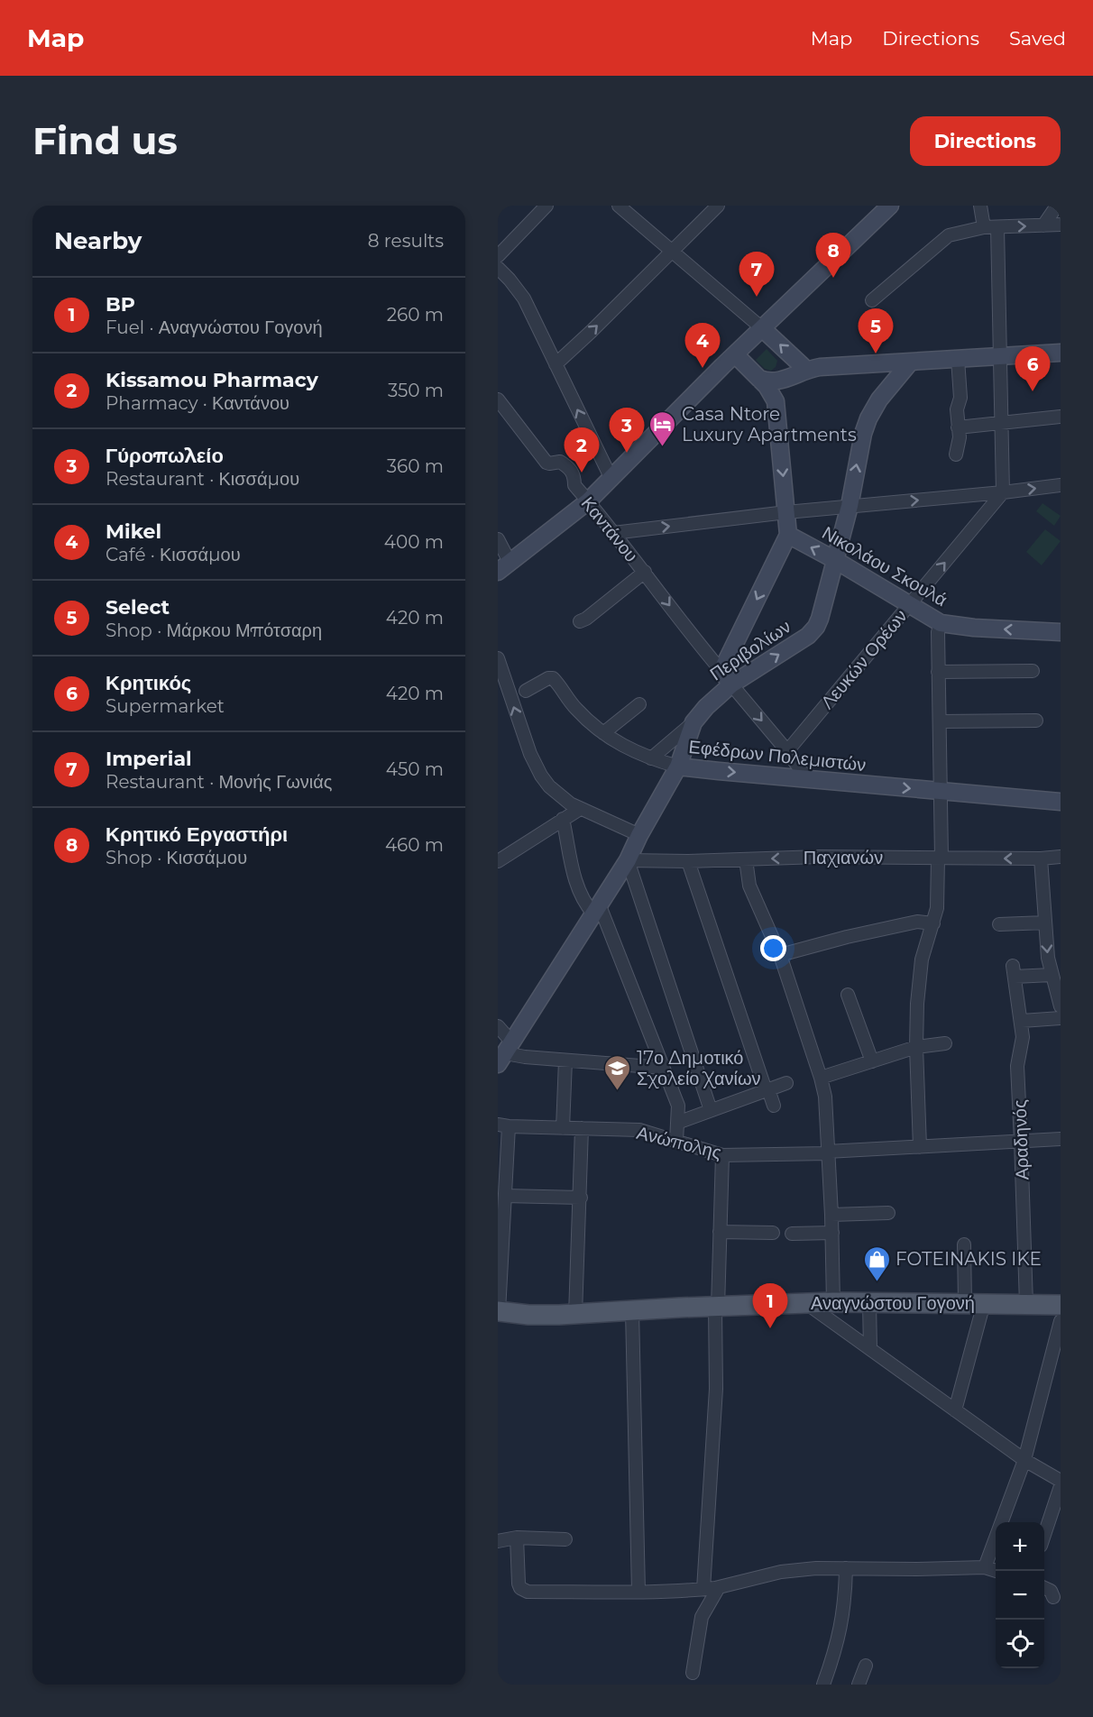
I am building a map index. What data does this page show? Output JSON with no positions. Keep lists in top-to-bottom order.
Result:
{
  "streets": {
    "main road": [
      "Νικολάου Σκουλά",
      "Περιβολίων",
      "Εφέδρων Πολεμιστών",
      "Αναγνώστου Γογονή"
    ],
    "street": [
      "Καντάνου",
      "Λευκών Ορέων",
      "Παχιανών",
      "Αραδηνός",
      "Ανώπολης"
    ]
  },
  "crossings": [
    ["Νικολάου Σκουλά", "Περιβολίων"],
    ["Νικολάου Σκουλά", "Λευκών Ορέων"],
    ["Περιβολίων", "Εφέδρων Πολεμιστών"],
    ["Περιβολίων", "Παχιανών"],
    ["Αραδηνός", "Ανώπολης"],
    ["Αραδηνός", "Αναγνώστου Γογονή"]
  ],
  "one_way": ["Νικολάου Σκουλά", "Λευκών Ορέων"],
  "places": {
    "hotel": ["Casa Ntore Luxury Apartments"],
    "school or university": ["17ο Δημοτικό Σχολείο Χανίων"],
    "shop": ["FOTEINAKIS IKE"]
  },
  "page": {
    "header": "Map",
    "nav": ["Map", "Directions", "Saved"],
    "buttons": "Directions",
    "title": "Find us",
    "heading": ["Nearby", "8 results"],
    "pins": [
      "8",
      "7",
      "5",
      "4",
      "6",
      "3",
      "2",
      "1"
    ],
    "list": [
      {
        "mark": "1",
        "name": "BP",
        "note": "Fuel · Αναγνώστου Γογονή",
        "value": "260 m"
      },
      {
        "mark": "2",
        "name": "Kissamou Pharmacy",
        "note": "Pharmacy · Καντάνου",
        "value": "350 m"
      },
      {
        "mark": "3",
        "name": "Γύροπωλείο",
        "note": "Restaurant · Κισσάμου",
        "value": "360 m"
      },
      {
        "mark": "4",
        "name": "Mikel",
        "note": "Café · Κισσάμου",
        "value": "400 m"
      },
      {
        "mark": "5",
        "name": "Select",
        "note": "Shop · Μάρκου Μπότσαρη",
        "value": "420 m"
      },
      {
        "mark": "6",
        "name": "Κρητικός",
        "note": "Supermarket",
        "value": "420 m"
      },
      {
        "mark": "7",
        "name": "Imperial",
        "note": "Restaurant · Μονής Γωνιάς",
        "value": "450 m"
      },
      {
        "mark": "8",
        "name": "Κρητικό Εργαστήρι",
        "note": "Shop · Κισσάμου",
        "value": "460 m"
      }
    ],
    "map_buttons": ["+", "−"]
  }
}
